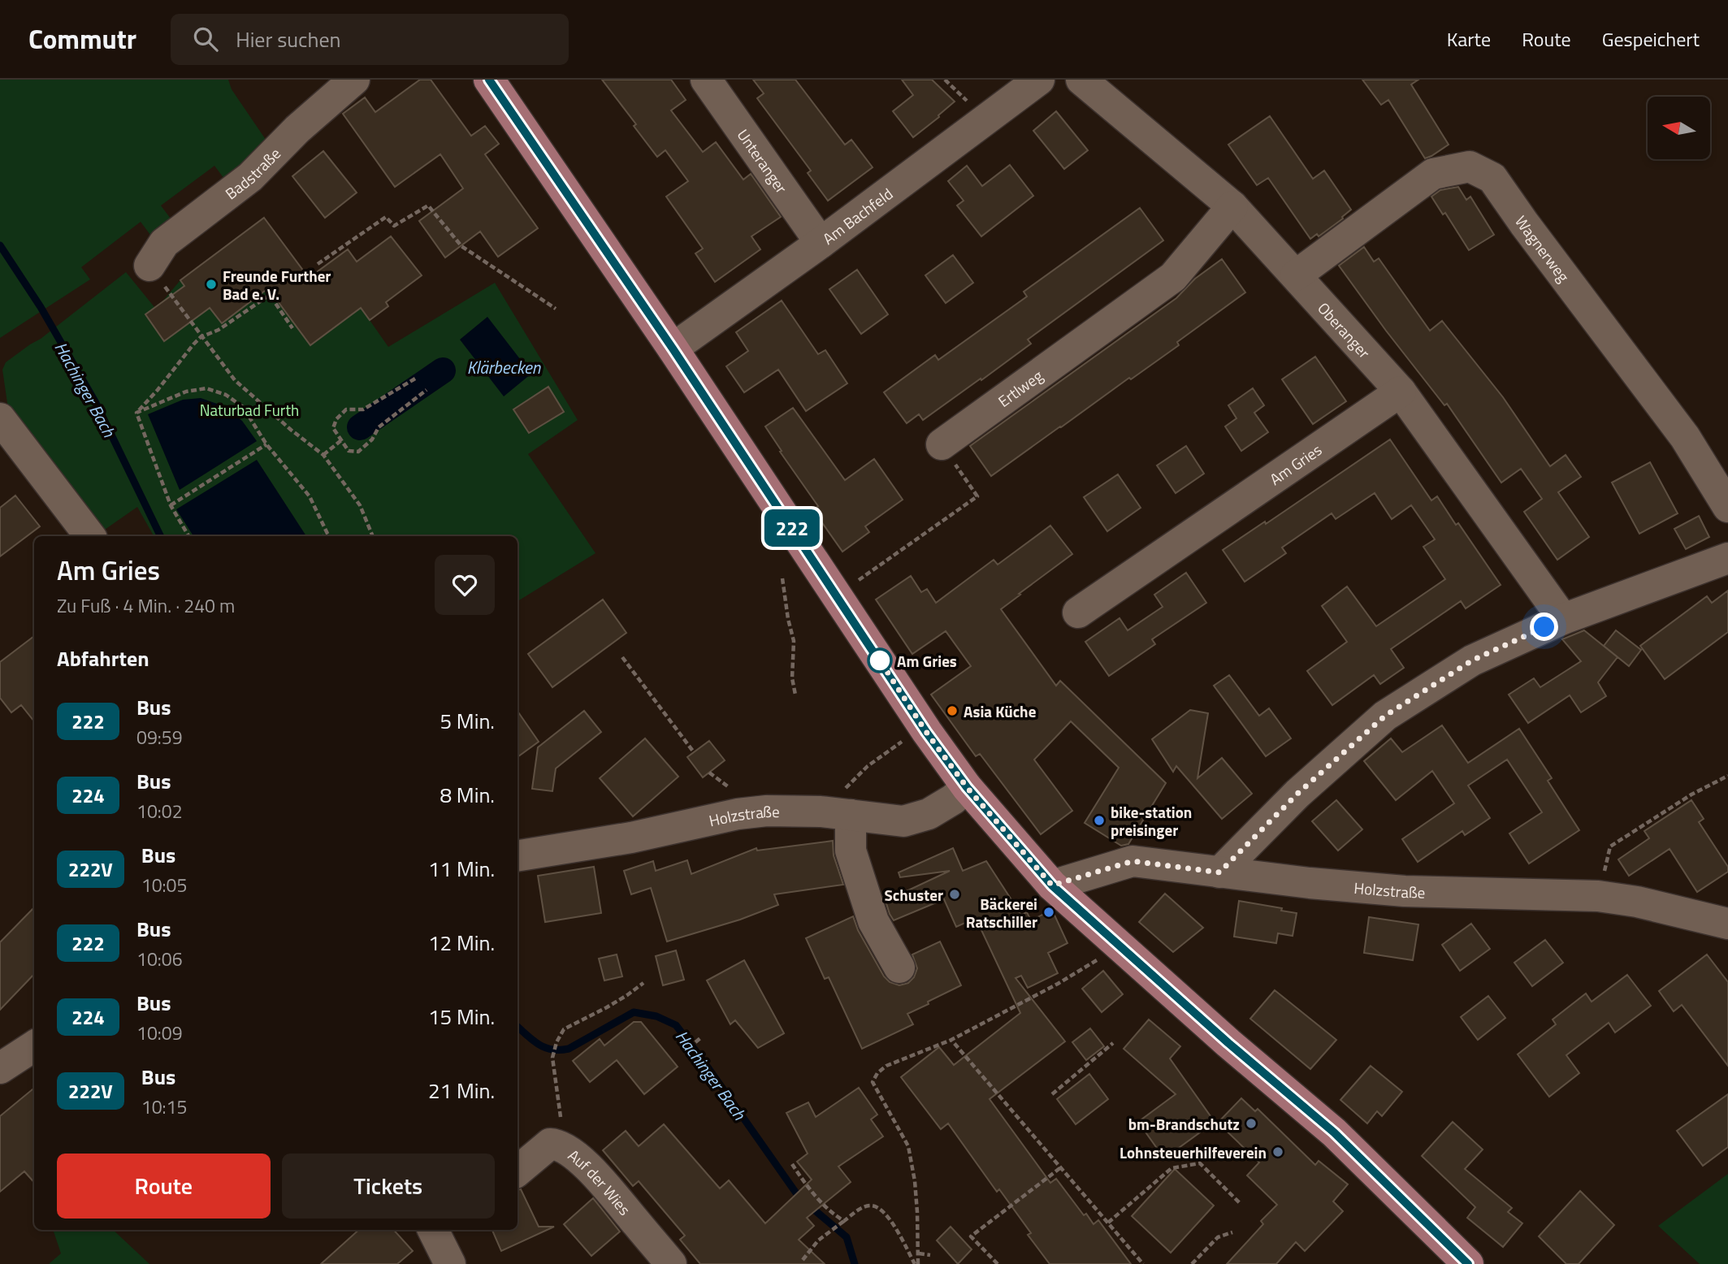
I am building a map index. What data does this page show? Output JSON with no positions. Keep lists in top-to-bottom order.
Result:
{
  "streets": {
    "street": [
      "Unteranger",
      "Badstraße",
      "Am Bachfeld",
      "Wagnerweg",
      "Oberanger",
      "Ertlweg",
      "Am Gries",
      "Holzstraße",
      "Auf der Wies"
    ]
  },
  "crossings": [
    ["Unteranger", "Am Bachfeld"],
    ["Wagnerweg", "Oberanger"],
    ["Oberanger", "Ertlweg"],
    ["Oberanger", "Am Gries"]
  ],
  "water": ["Klärbecken", "Hachinger Bach"],
  "parks": ["Naturbad Furth"],
  "places": [
    "Freunde Further Bad e. V.",
    "Am Gries",
    "Asia Küche",
    "bike-station preisinger",
    "Schuster",
    "Bäckerei Ratschiller",
    "bm-Brandschutz",
    "Lohnsteuerhilfeverein"
  ],
  "lines": ["bus line 222"],
  "north": "left",
  "page": {
    "header": "Commutr",
    "search": "Hier suchen",
    "nav": ["Karte", "Route", "Gespeichert"],
    "on_map": "222",
    "heading": [
      ["Am Gries", "Zu Fuß · 4 Min. · 240 m"],
      "Abfahrten"
    ],
    "list": [
      {
        "mark": "222",
        "name": "Bus",
        "note": "09:59",
        "value": "5 Min."
      },
      {
        "mark": "224",
        "name": "Bus",
        "note": "10:02",
        "value": "8 Min."
      },
      {
        "mark": "222V",
        "name": "Bus",
        "note": "10:05",
        "value": "11 Min."
      },
      {
        "mark": "222",
        "name": "Bus",
        "note": "10:06",
        "value": "12 Min."
      },
      {
        "mark": "224",
        "name": "Bus",
        "note": "10:09",
        "value": "15 Min."
      },
      {
        "mark": "222V",
        "name": "Bus",
        "note": "10:15",
        "value": "21 Min."
      }
    ],
    "buttons": ["Route", "Tickets"]
  }
}
